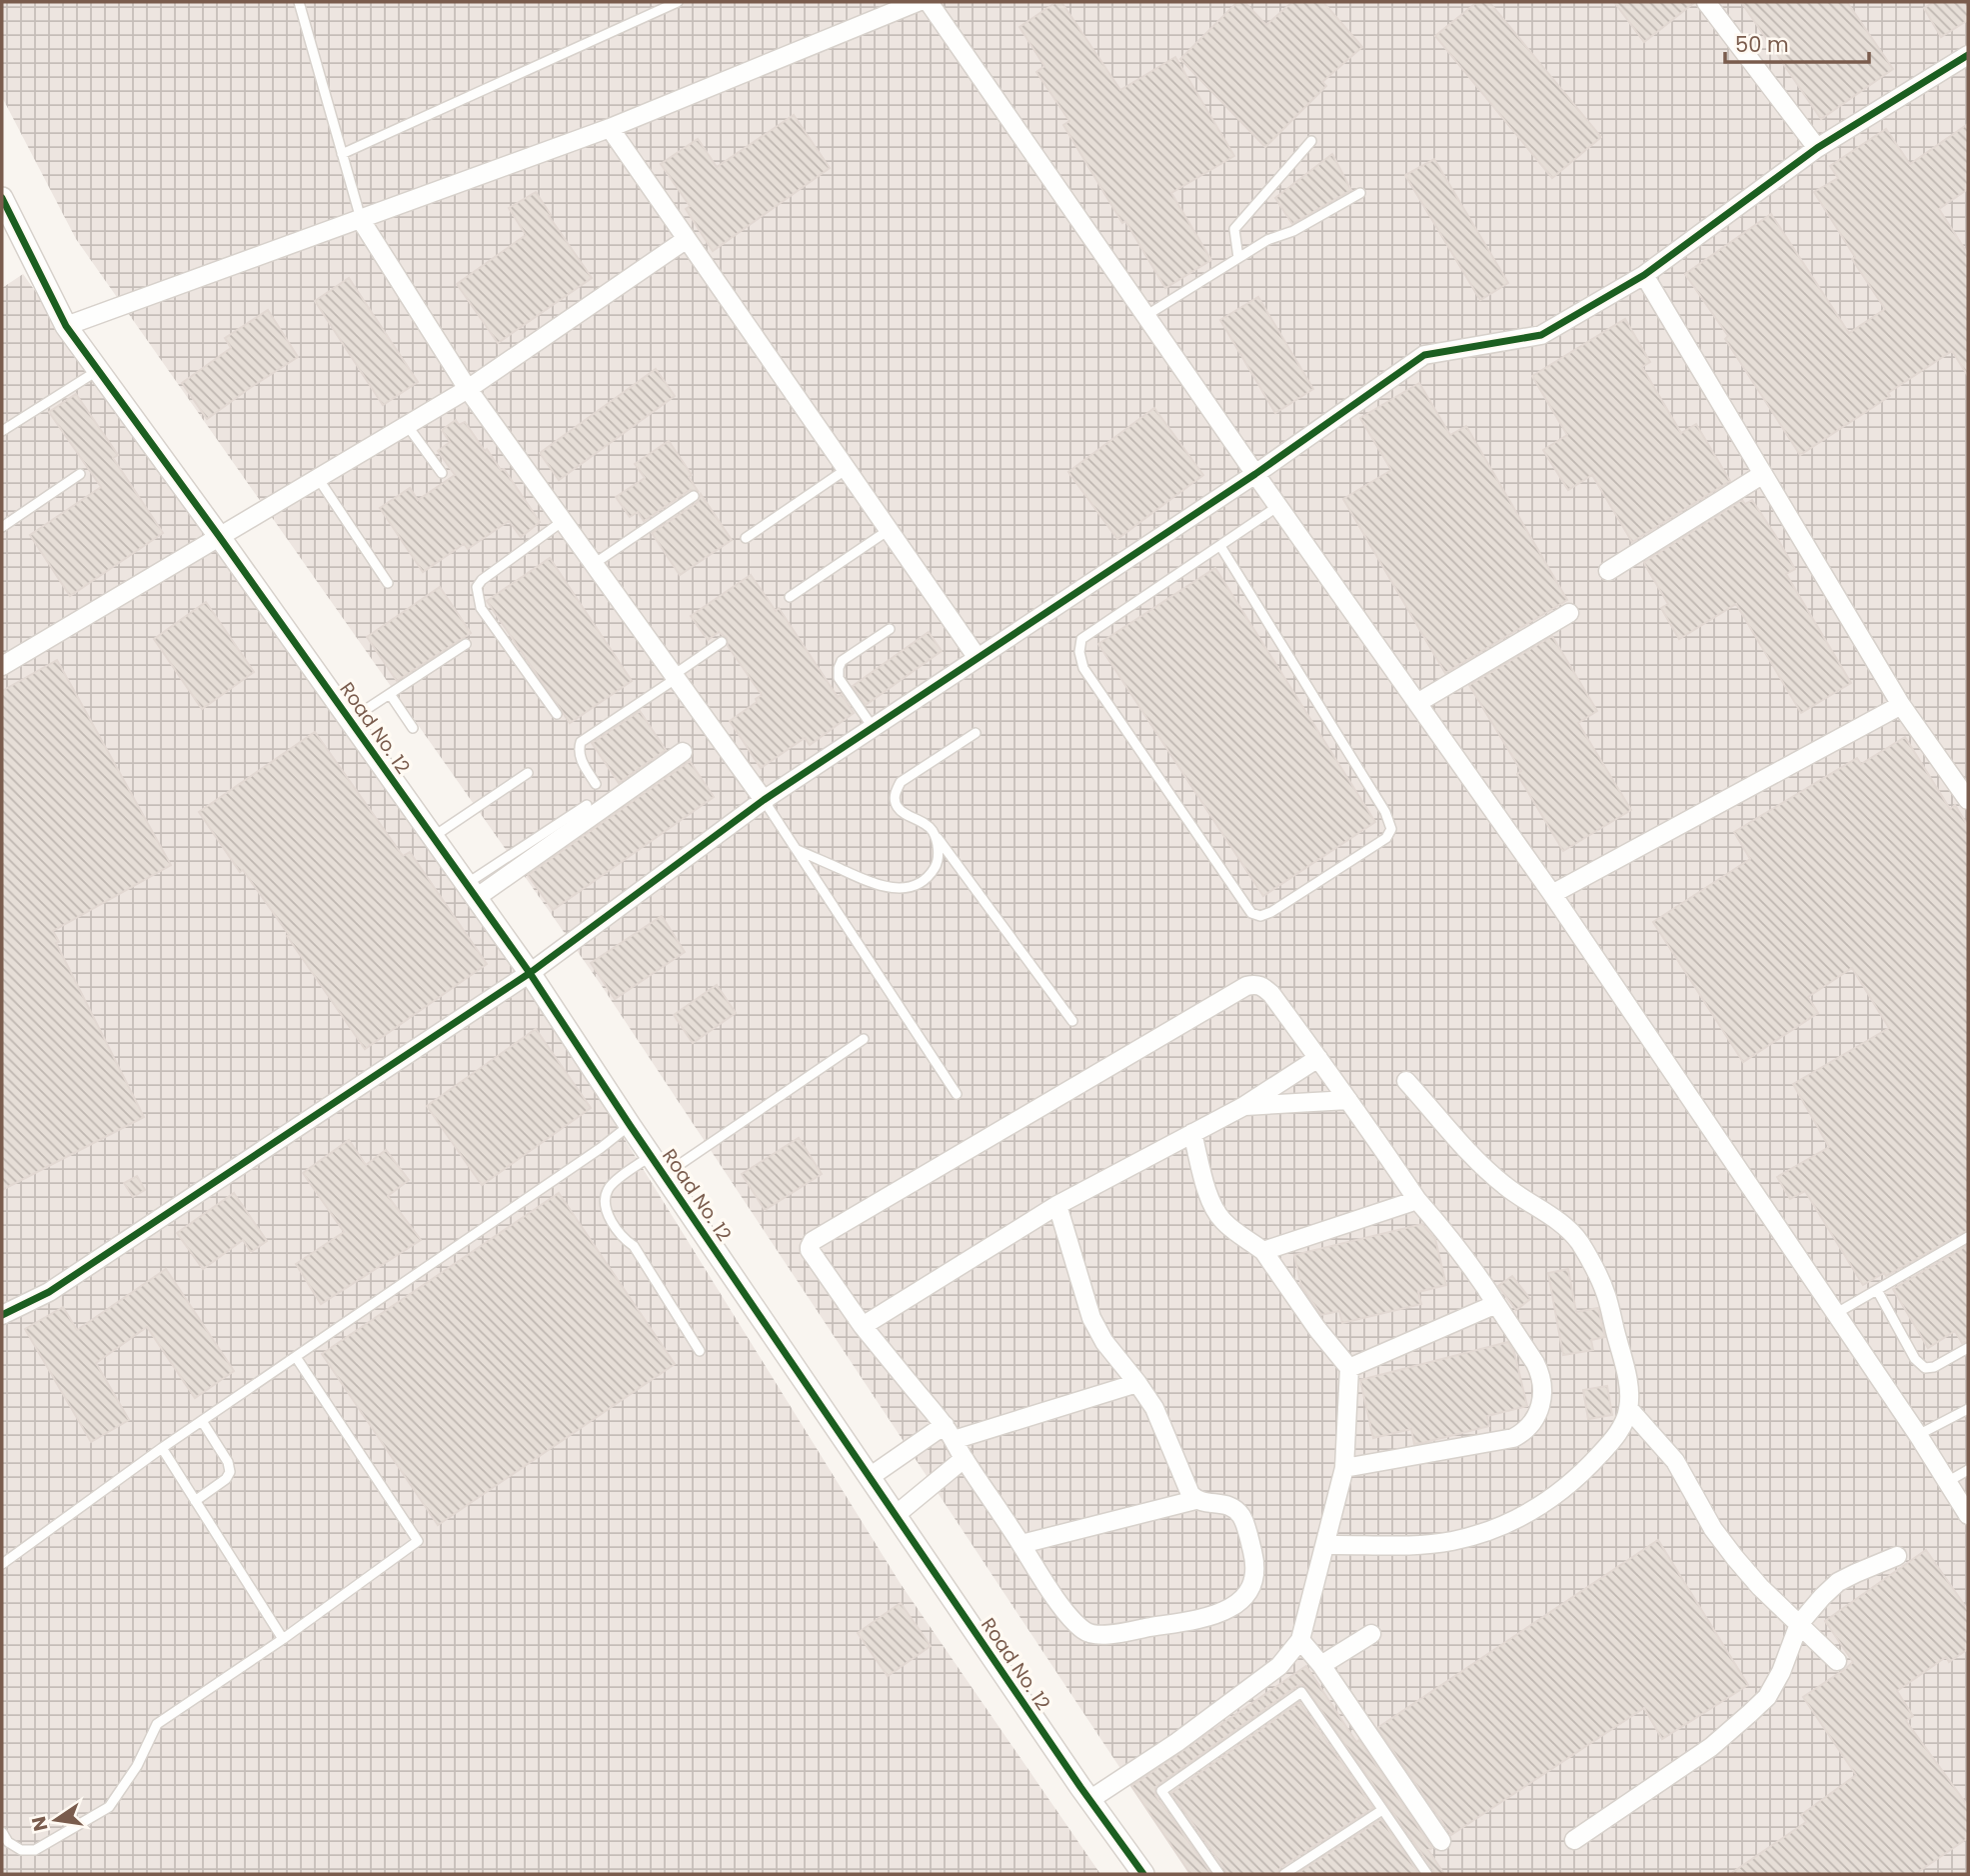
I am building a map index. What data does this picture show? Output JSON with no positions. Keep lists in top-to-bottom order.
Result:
{
  "streets": {
    "street": ["Road No. 12"]
  },
  "scale_bar": "50 m",
  "north": "left"
}
